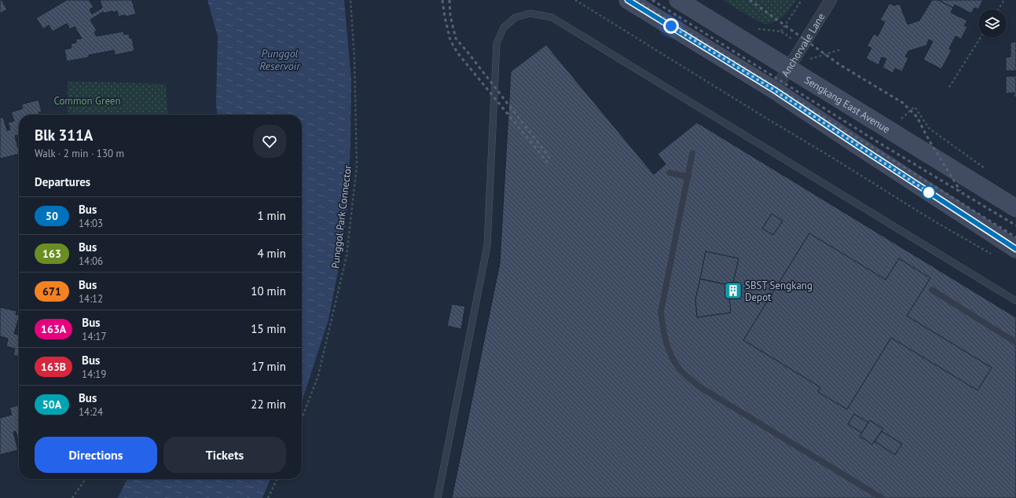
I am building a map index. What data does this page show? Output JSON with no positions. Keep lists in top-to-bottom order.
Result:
{
  "streets": {
    "main road": ["Sengkang East Avenue"],
    "street": ["Anchorvale Lane"],
    "path": ["Punggol Park Connector"]
  },
  "crossings": [
    ["Anchorvale Lane", "Sengkang East Avenue"]
  ],
  "water": ["Punggol Reservoir"],
  "parks": ["Common Green"],
  "places": {
    "building": ["SBST Sengkang Depot"]
  },
  "lines": ["bus line 50"],
  "page": {
    "heading": [
      ["Blk 311A", "Walk · 2 min · 130 m"],
      "Departures"
    ],
    "list": [
      {
        "mark": "50",
        "name": "Bus",
        "note": "14:03",
        "value": "1 min"
      },
      {
        "mark": "163",
        "name": "Bus",
        "note": "14:06",
        "value": "4 min"
      },
      {
        "mark": "671",
        "name": "Bus",
        "note": "14:12",
        "value": "10 min"
      },
      {
        "mark": "163A",
        "name": "Bus",
        "note": "14:17",
        "value": "15 min"
      },
      {
        "mark": "163B",
        "name": "Bus",
        "note": "14:19",
        "value": "17 min"
      },
      {
        "mark": "50A",
        "name": "Bus",
        "note": "14:24",
        "value": "22 min"
      }
    ],
    "buttons": ["Directions", "Tickets"]
  }
}
